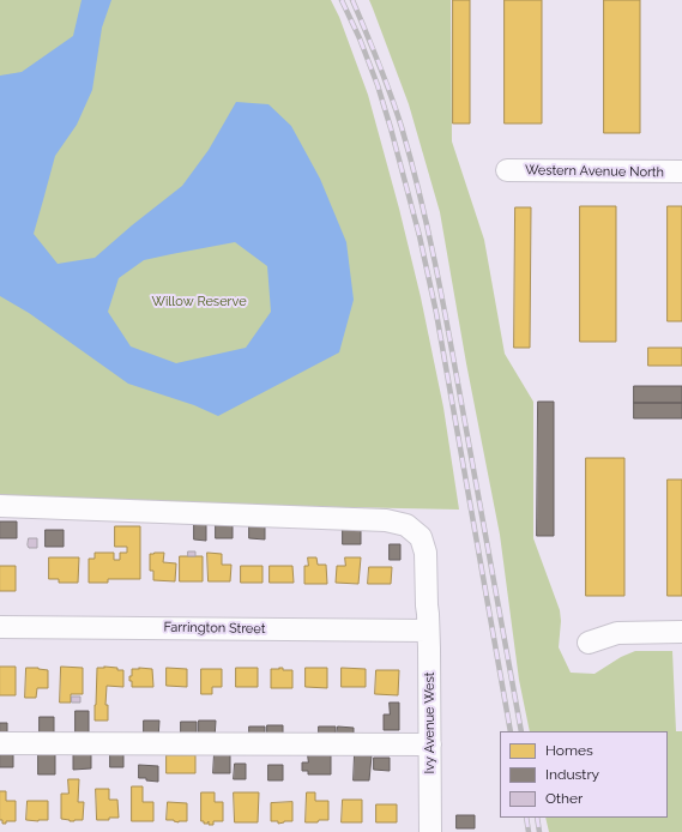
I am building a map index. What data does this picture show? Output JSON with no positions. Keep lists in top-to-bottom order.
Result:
{
  "streets": {
    "street": ["Western Avenue North", "Farrington Street", "Ivy Avenue West"]
  },
  "crossings": [
    ["Farrington Street", "Ivy Avenue West"]
  ],
  "parks": ["Willow Reserve"],
  "legend": ["Homes", "Industry", "Other"]
}
